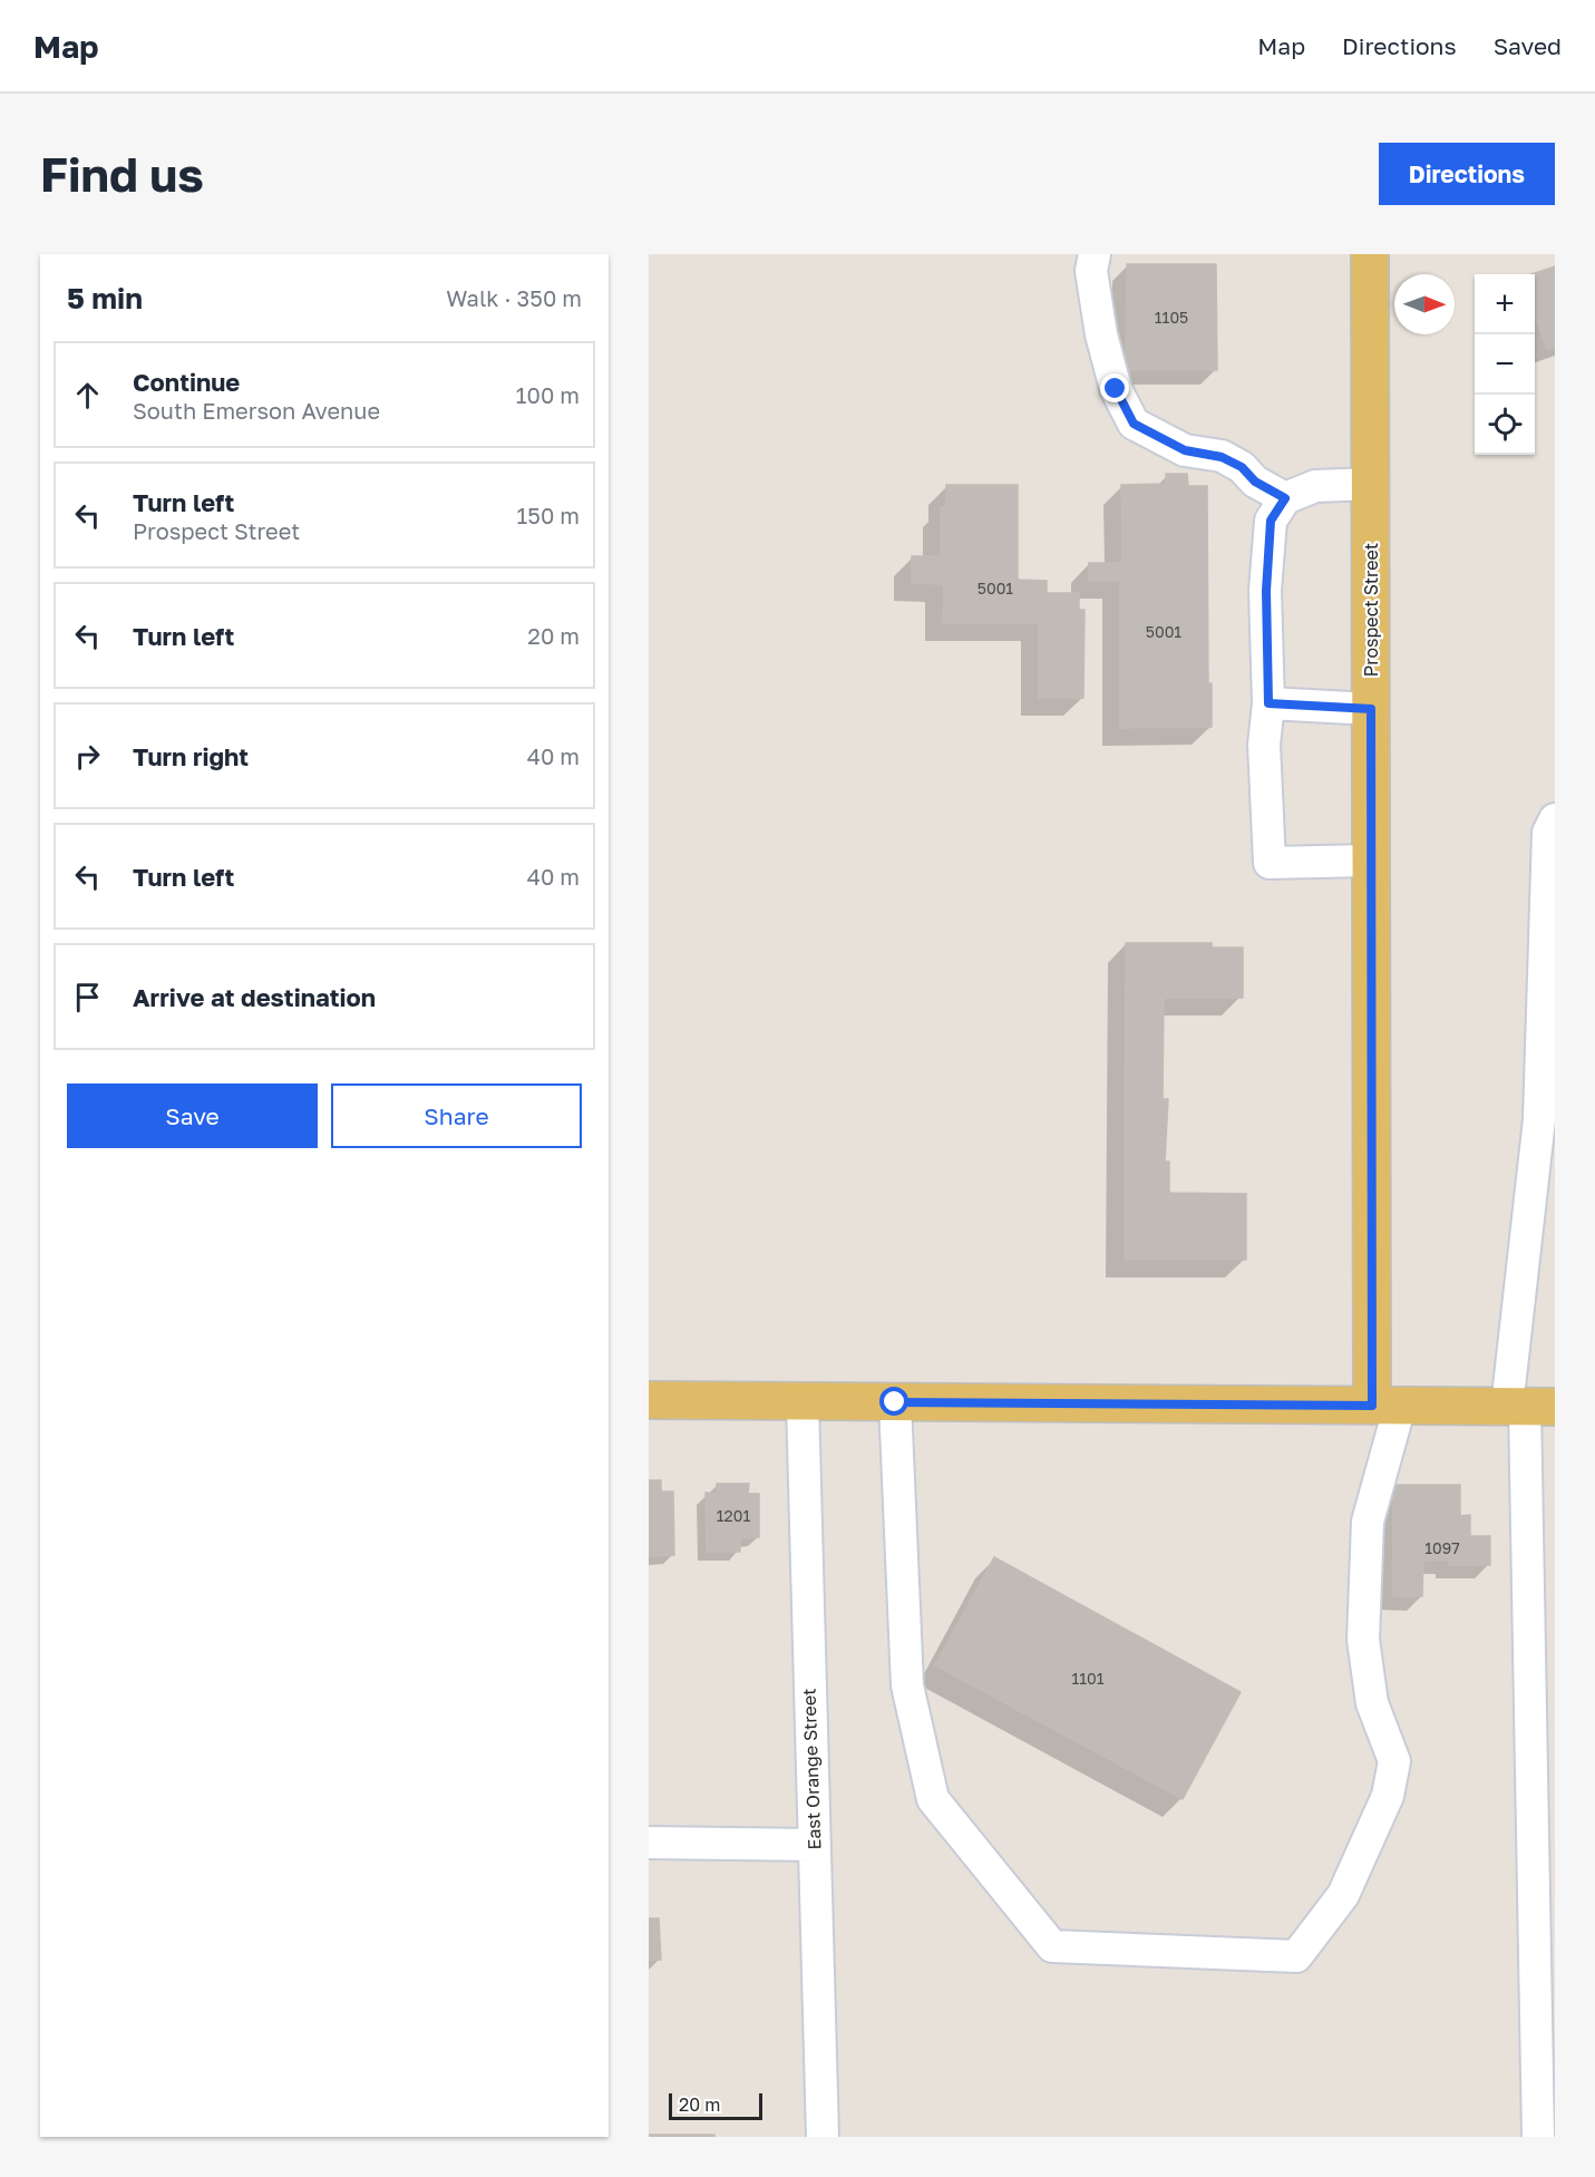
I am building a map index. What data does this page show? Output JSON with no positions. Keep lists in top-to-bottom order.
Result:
{
  "streets": {
    "main road": ["Prospect Street"],
    "street": ["East Orange Street"]
  },
  "house_numbers": [
    "1105",
    "5001",
    "5001",
    "1201",
    "1097",
    "1101"
  ],
  "scale_bar": "20 m",
  "north": "right",
  "page": {
    "header": "Map",
    "nav": ["Map", "Directions", "Saved"],
    "buttons": [
      "Directions",
      ["Save", "Share"]
    ],
    "title": "Find us",
    "heading": ["5 min", "Walk · 350 m"],
    "map_buttons": ["+", "−"],
    "list": [
      ["Continue", "South Emerson Avenue", "100 m"],
      ["Turn left", "Prospect Street", "150 m"],
      ["Turn left", "20 m"],
      ["Turn right", "40 m"],
      ["Turn left", "40 m"],
      "Arrive at destination"
    ],
    "scale": "20 m"
  }
}
